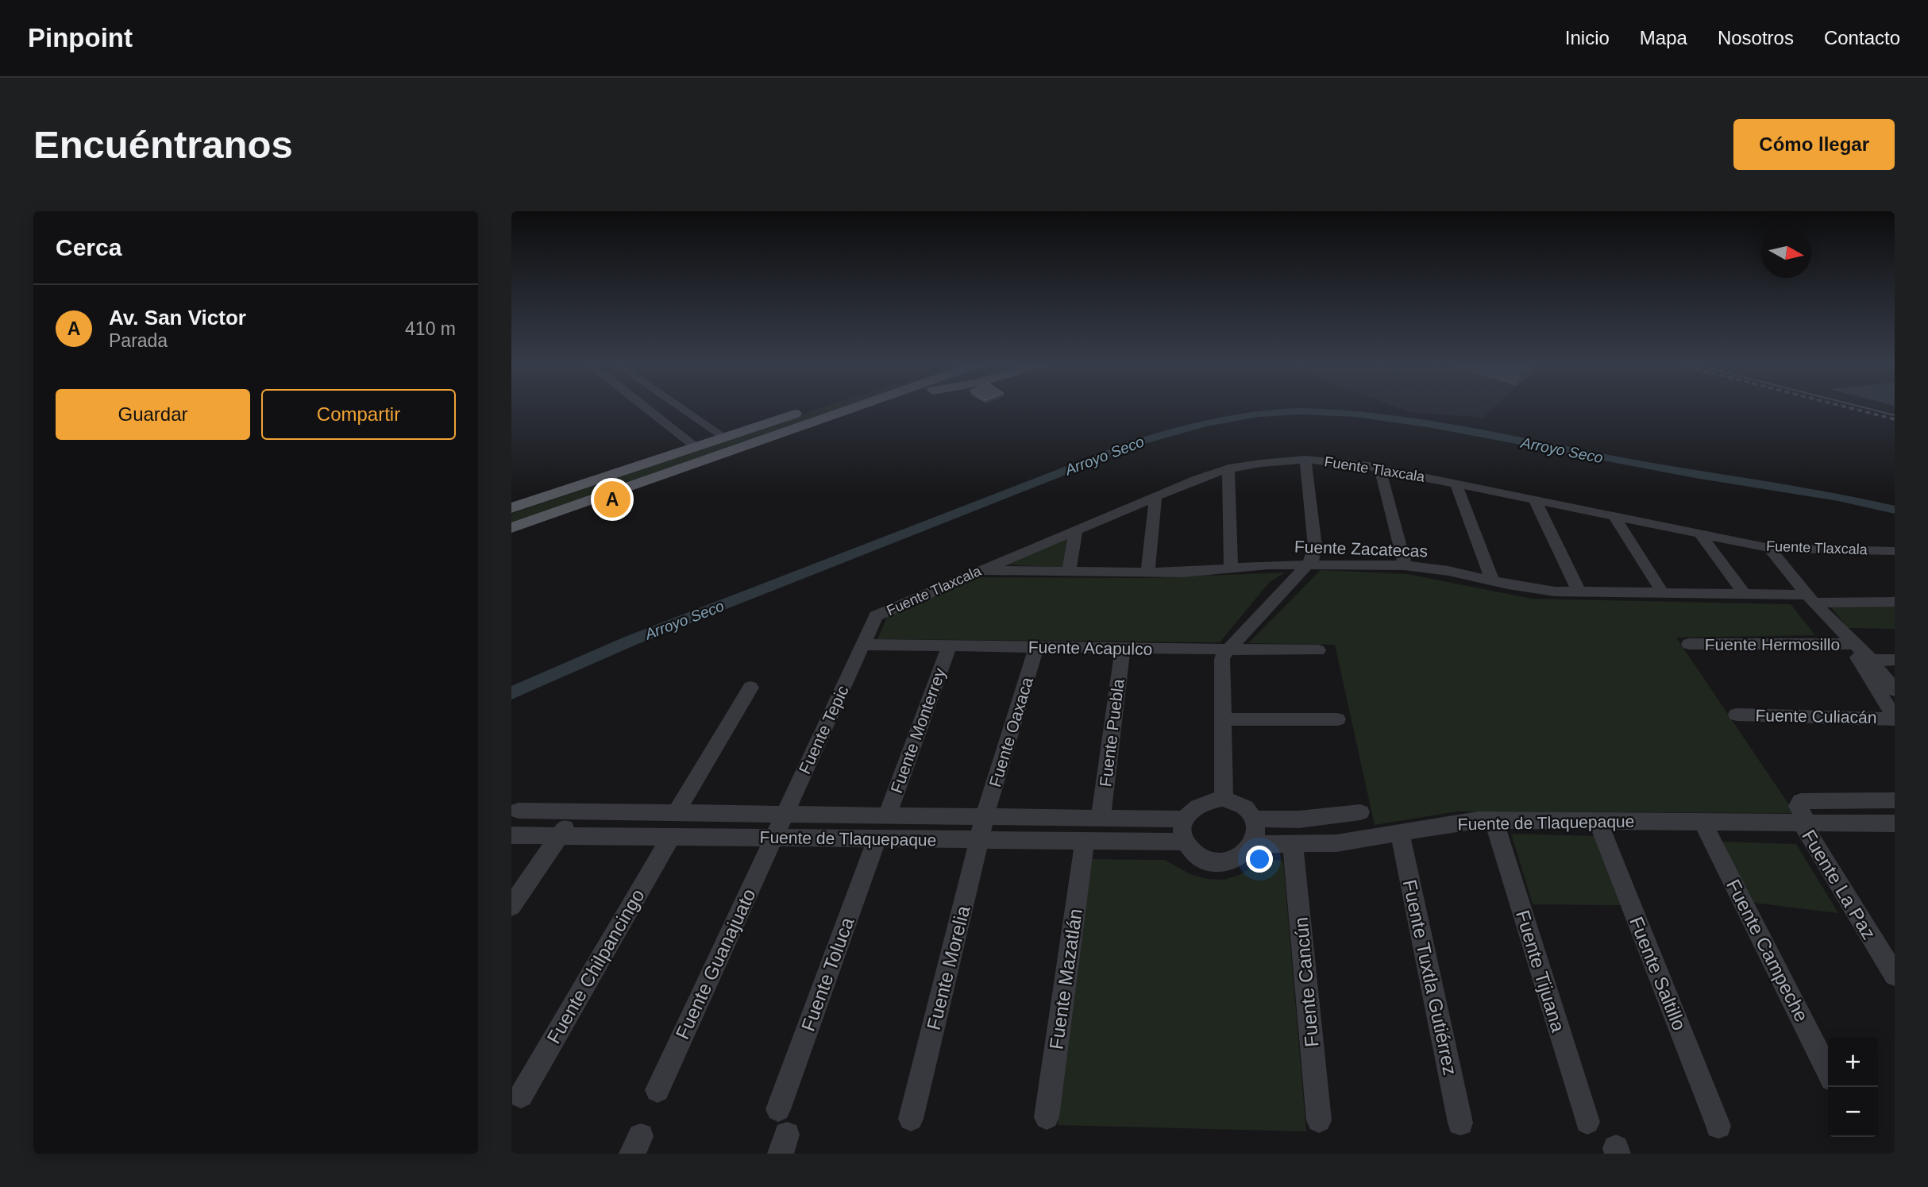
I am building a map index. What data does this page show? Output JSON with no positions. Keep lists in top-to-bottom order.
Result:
{
  "streets": {
    "street": [
      "Fuente Tlaxcala",
      "Fuente Zacatecas",
      "Fuente Hermosillo",
      "Fuente Acapulco",
      "Fuente Culiacán",
      "Fuente Tepic",
      "Fuente Monterrey",
      "Fuente Oaxaca",
      "Fuente Puebla",
      "Fuente de Tlaquepaque",
      "Fuente La Paz",
      "Fuente Campeche",
      "Fuente Guanajuato",
      "Fuente Chilpancingo",
      "Fuente Morelia",
      "Fuente Tijuana",
      "Fuente Saltillo",
      "Fuente Toluca",
      "Fuente Tuxtla Gutiérrez",
      "Fuente Mazatlán",
      "Fuente Cancún"
    ]
  },
  "crossings": [
    ["Fuente Tlaxcala", "Fuente Zacatecas"],
    ["Fuente Tlaxcala", "Fuente Acapulco"],
    ["Fuente Tlaxcala", "Fuente Tepic"],
    ["Fuente Acapulco", "Fuente Tepic"],
    ["Fuente Acapulco", "Fuente Monterrey"],
    ["Fuente Acapulco", "Fuente Oaxaca"],
    ["Fuente Acapulco", "Fuente Puebla"],
    ["Fuente Tepic", "Fuente de Tlaquepaque"],
    ["Fuente Tepic", "Fuente Guanajuato"],
    ["Fuente Monterrey", "Fuente de Tlaquepaque"],
    ["Fuente Oaxaca", "Fuente de Tlaquepaque"],
    ["Fuente Oaxaca", "Fuente Morelia"],
    ["Fuente Puebla", "Fuente de Tlaquepaque"],
    ["Fuente de Tlaquepaque", "Fuente La Paz"],
    ["Fuente de Tlaquepaque", "Fuente Campeche"],
    ["Fuente de Tlaquepaque", "Fuente Guanajuato"],
    ["Fuente de Tlaquepaque", "Fuente Chilpancingo"],
    ["Fuente de Tlaquepaque", "Fuente Morelia"],
    ["Fuente de Tlaquepaque", "Fuente Tijuana"],
    ["Fuente de Tlaquepaque", "Fuente Saltillo"],
    ["Fuente de Tlaquepaque", "Fuente Toluca"],
    ["Fuente de Tlaquepaque", "Fuente Tuxtla Gutiérrez"],
    ["Fuente de Tlaquepaque", "Fuente Mazatlán"],
    ["Fuente de Tlaquepaque", "Fuente Cancún"]
  ],
  "water": ["Arroyo Seco"],
  "north": "right",
  "page": {
    "header": "Pinpoint",
    "nav": [
      "Inicio",
      "Mapa",
      "Nosotros",
      "Contacto"
    ],
    "buttons": [
      "Cómo llegar",
      ["Guardar", "Compartir"]
    ],
    "title": "Encuéntranos",
    "heading": "Cerca",
    "list": [
      {
        "mark": "A",
        "name": "Av. San Victor",
        "note": "Parada",
        "value": "410 m"
      }
    ],
    "pins": "A",
    "map_buttons": ["+", "−"]
  }
}
